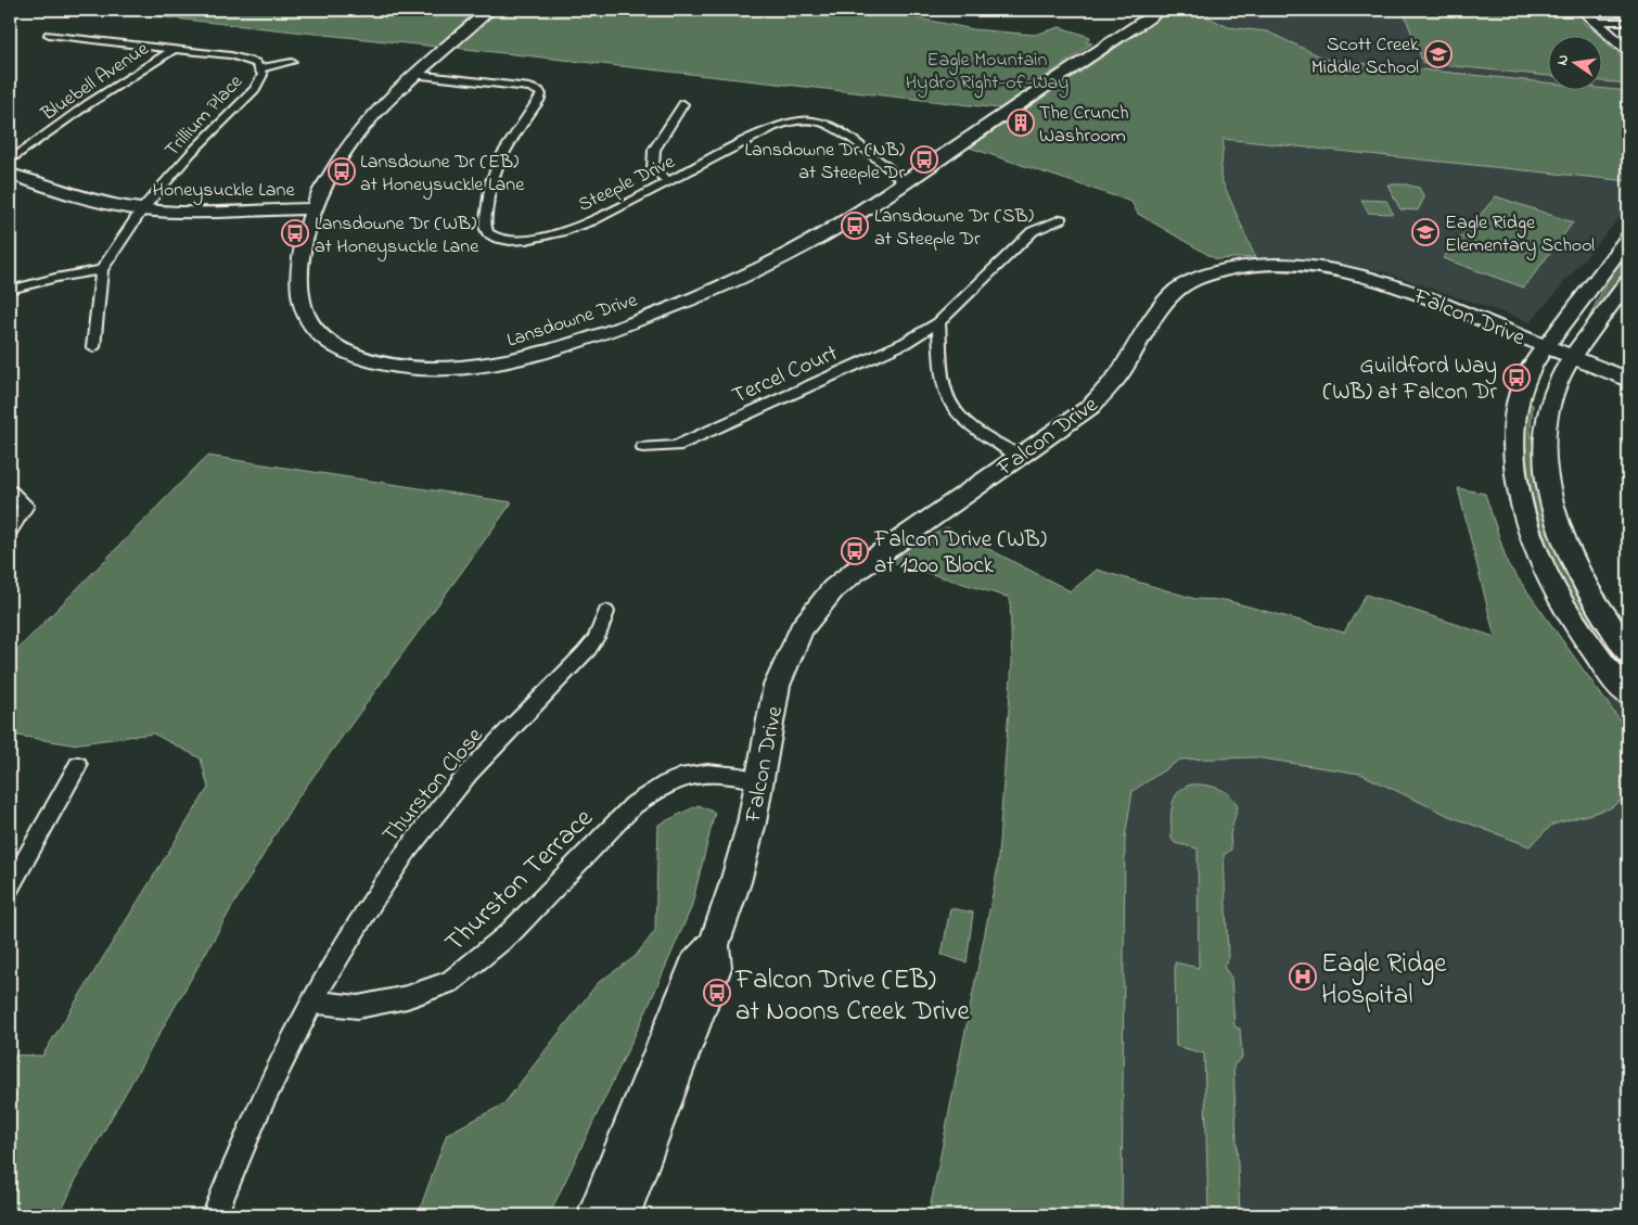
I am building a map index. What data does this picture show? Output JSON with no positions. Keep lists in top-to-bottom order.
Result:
{
  "streets": {
    "street": [
      "Bluebell Avenue",
      "Trillium Place",
      "Steeple Drive",
      "Honeysuckle Lane",
      "Falcon Drive",
      "Lansdowne Drive",
      "Tercel Court",
      "Thurston Close",
      "Thurston Terrace"
    ]
  },
  "crossings": [
    ["Bluebell Avenue", "Trillium Place"],
    ["Trillium Place", "Honeysuckle Lane"],
    ["Steeple Drive", "Lansdowne Drive"],
    ["Honeysuckle Lane", "Lansdowne Drive"],
    ["Falcon Drive", "Thurston Terrace"],
    ["Thurston Close", "Thurston Terrace"]
  ],
  "parks": ["Eagle Mountain Hydro Right-of-Way"],
  "places": {
    "school or university": ["Scott Creek Middle School", "Eagle Ridge Elementary School"],
    "building": ["The Crunch Washroom"],
    "bus stop": [
      "Lansdowne Dr (NB) at Steeple Dr",
      "Lansdowne Dr (EB) at Honeysuckle Lane",
      "Lansdowne Dr (SB) at Steeple Dr",
      "Lansdowne Dr (WB) at Honeysuckle Lane",
      "Guildford Way (WB) at Falcon Dr",
      "Falcon Drive (WB) at 1200 Block",
      "Falcon Drive (EB) at Noons Creek Drive"
    ],
    "hospital": ["Eagle Ridge Hospital"]
  },
  "north": "left"
}
